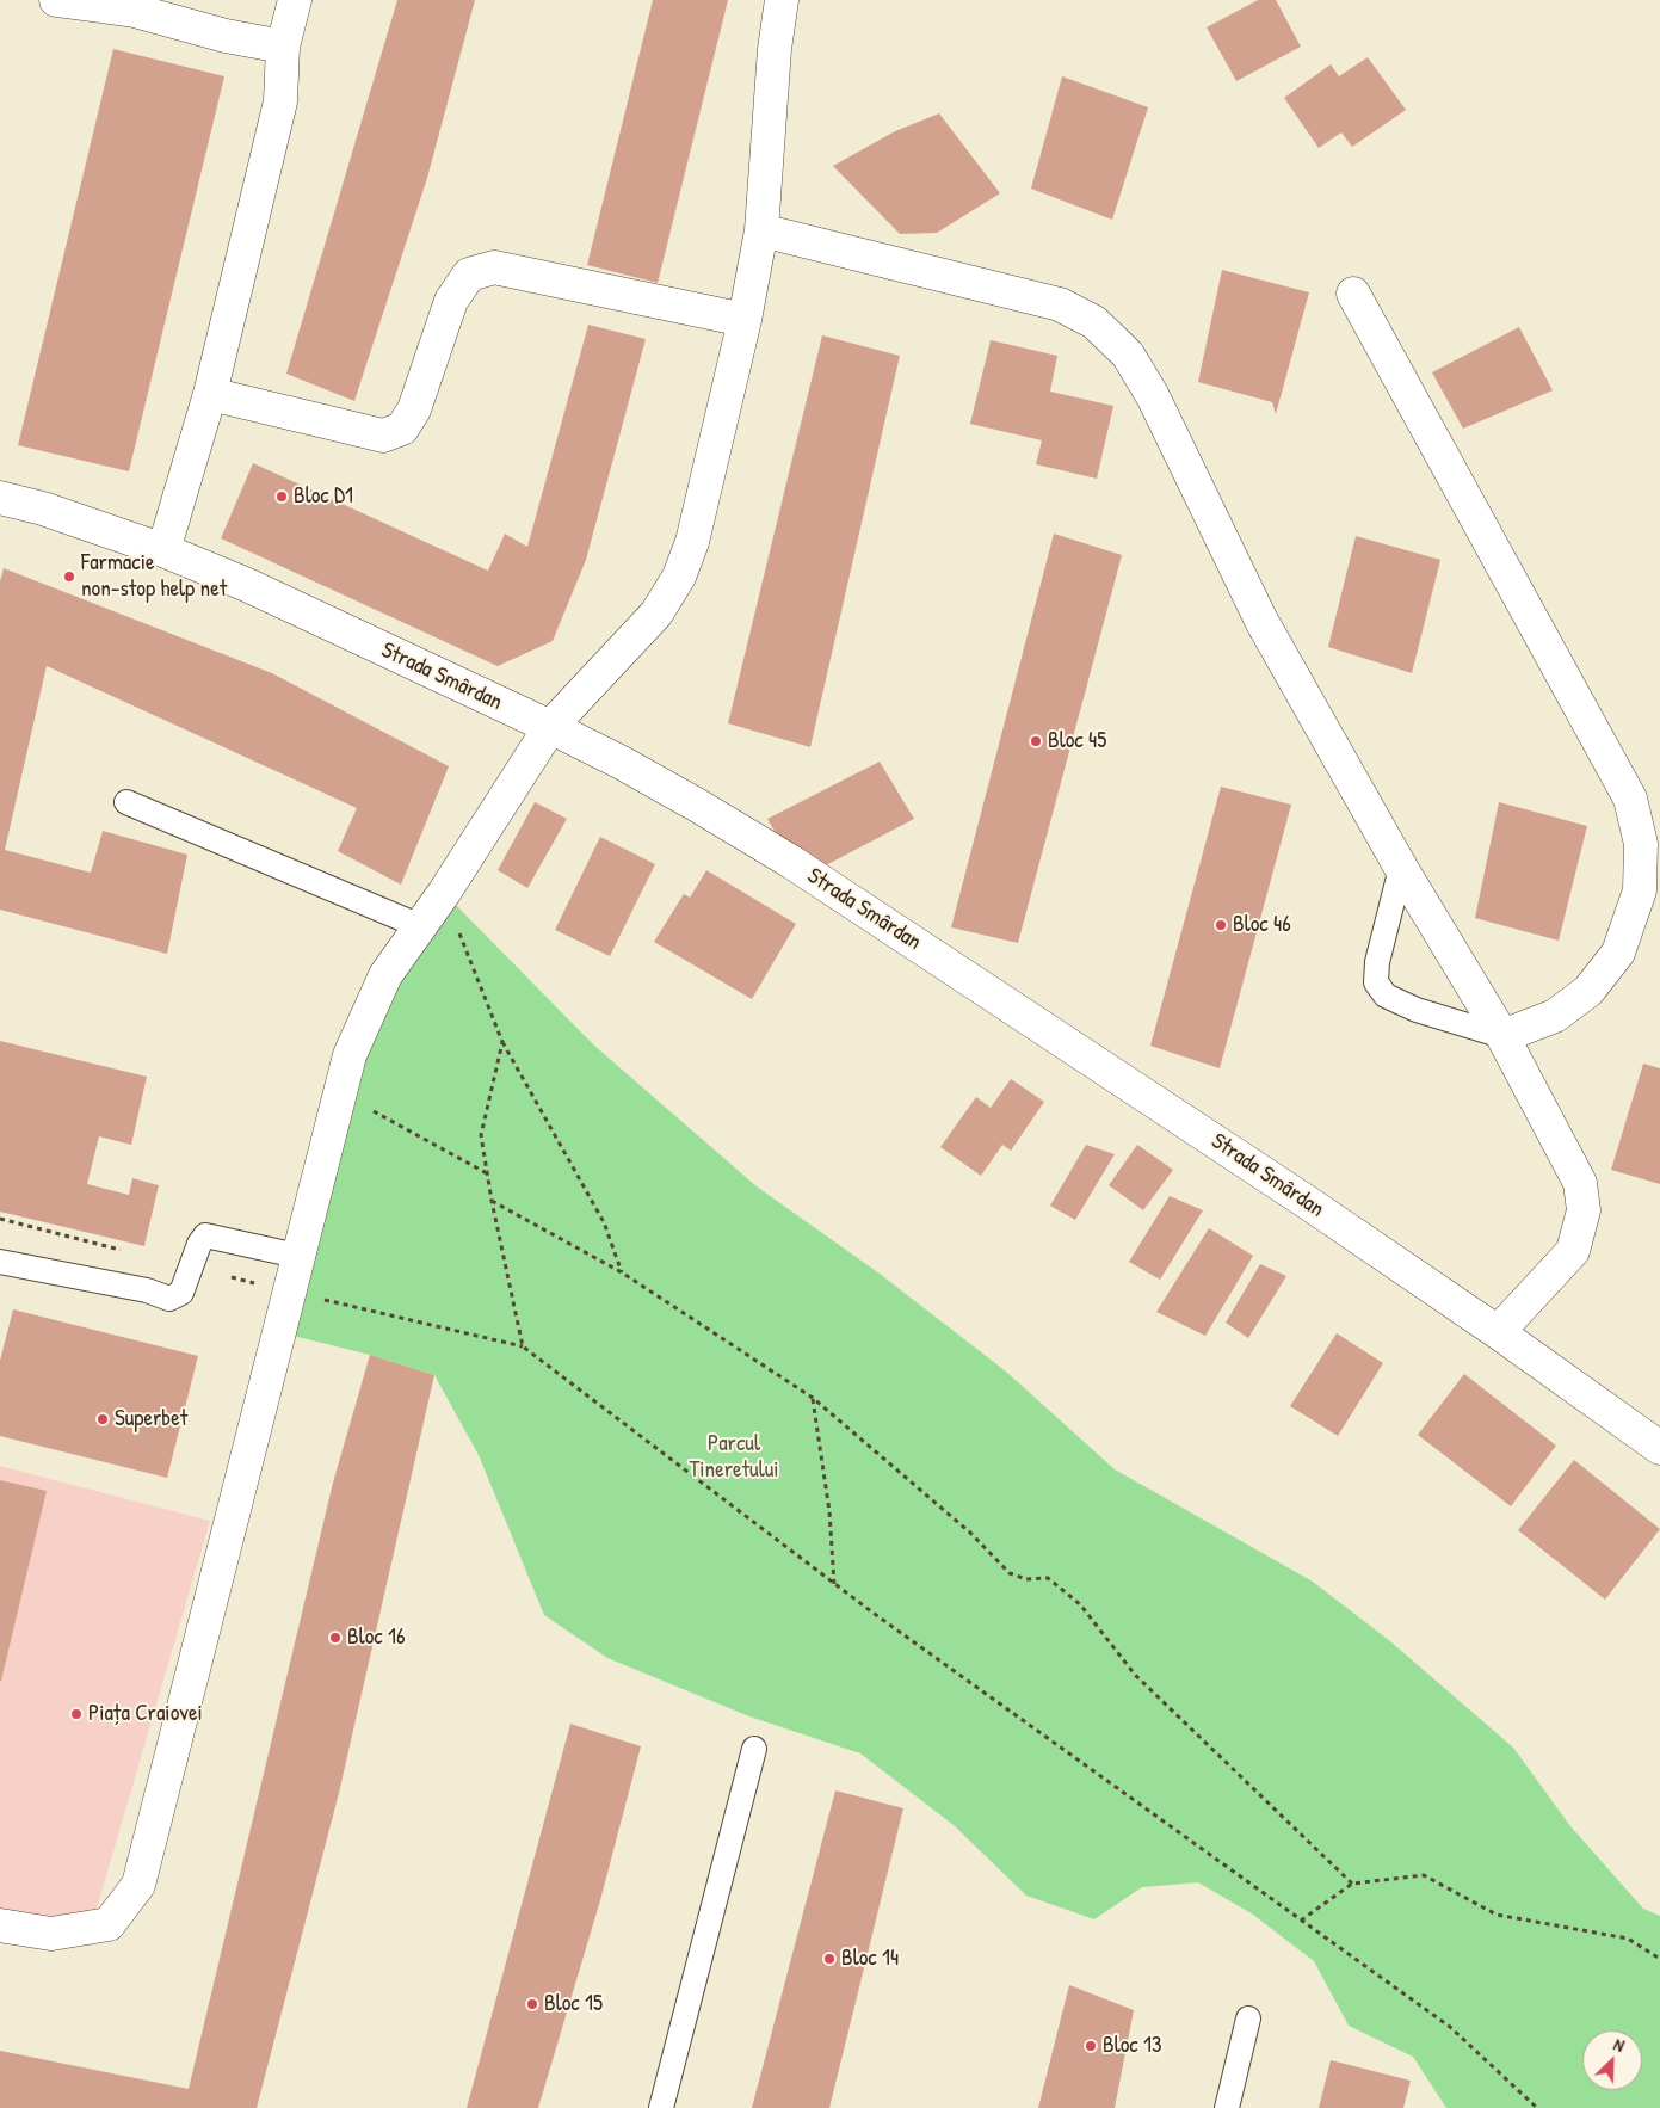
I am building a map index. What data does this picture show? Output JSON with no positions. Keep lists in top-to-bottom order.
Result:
{
  "streets": {
    "street": ["Strada Smârdan"]
  },
  "parks": ["Parcul Tineretului"],
  "places": [
    "Bloc D1",
    "Farmacie non-stop help net",
    "Bloc 45",
    "Bloc 46",
    "Superbet",
    "Bloc 16",
    "Piața Craiovei",
    "Bloc 14",
    "Bloc 15",
    "Bloc 13"
  ],
  "north": "top right"
}
